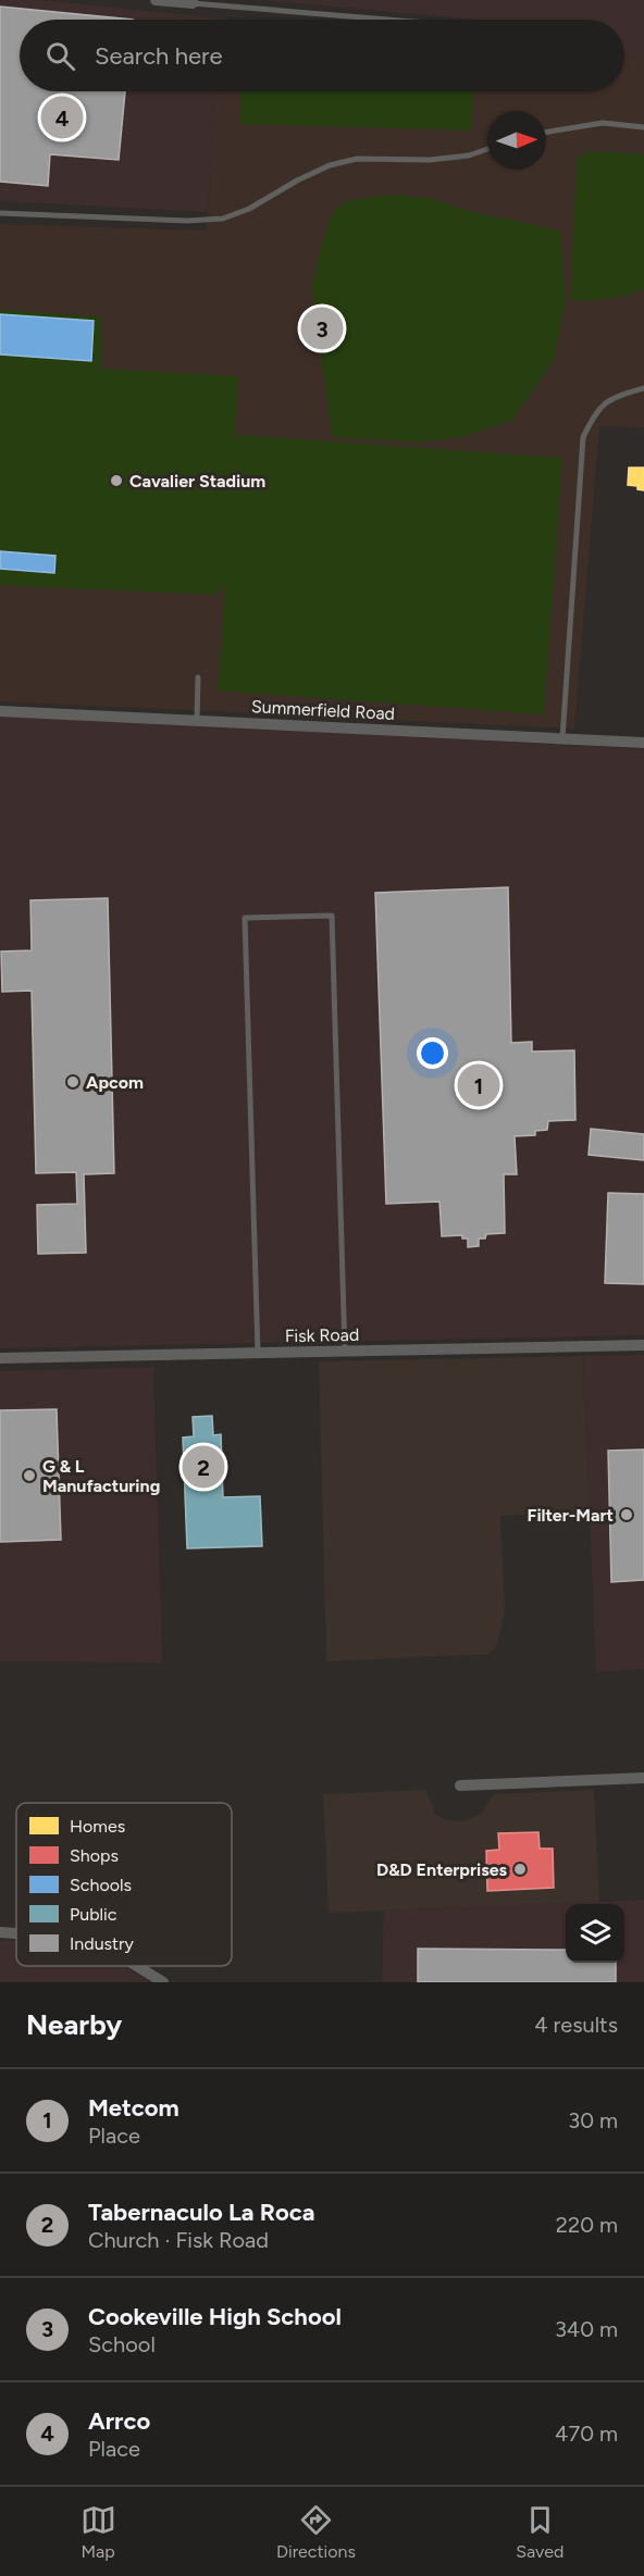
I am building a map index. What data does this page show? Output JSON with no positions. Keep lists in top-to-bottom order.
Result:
{
  "streets": {
    "street": ["Summerfield Road", "Fisk Road"]
  },
  "places": [
    "Cavalier Stadium",
    "Apcom",
    "G & L Manufacturing",
    "Filter-Mart",
    "D&D Enterprises"
  ],
  "legend": [
    "Homes",
    "Shops",
    "Schools",
    "Public",
    "Industry"
  ],
  "north": "right",
  "page": {
    "search": "Search here",
    "pins": [
      "4",
      "3",
      "1",
      "2"
    ],
    "heading": ["Nearby", "4 results"],
    "list": [
      {
        "mark": "1",
        "name": "Metcom",
        "note": "Place",
        "value": "30 m"
      },
      {
        "mark": "2",
        "name": "Tabernaculo La Roca",
        "note": "Church · Fisk Road",
        "value": "220 m"
      },
      {
        "mark": "3",
        "name": "Cookeville High School",
        "note": "School",
        "value": "340 m"
      },
      {
        "mark": "4",
        "name": "Arrco",
        "note": "Place",
        "value": "470 m"
      }
    ],
    "nav": ["Map", "Directions", "Saved"]
  }
}
